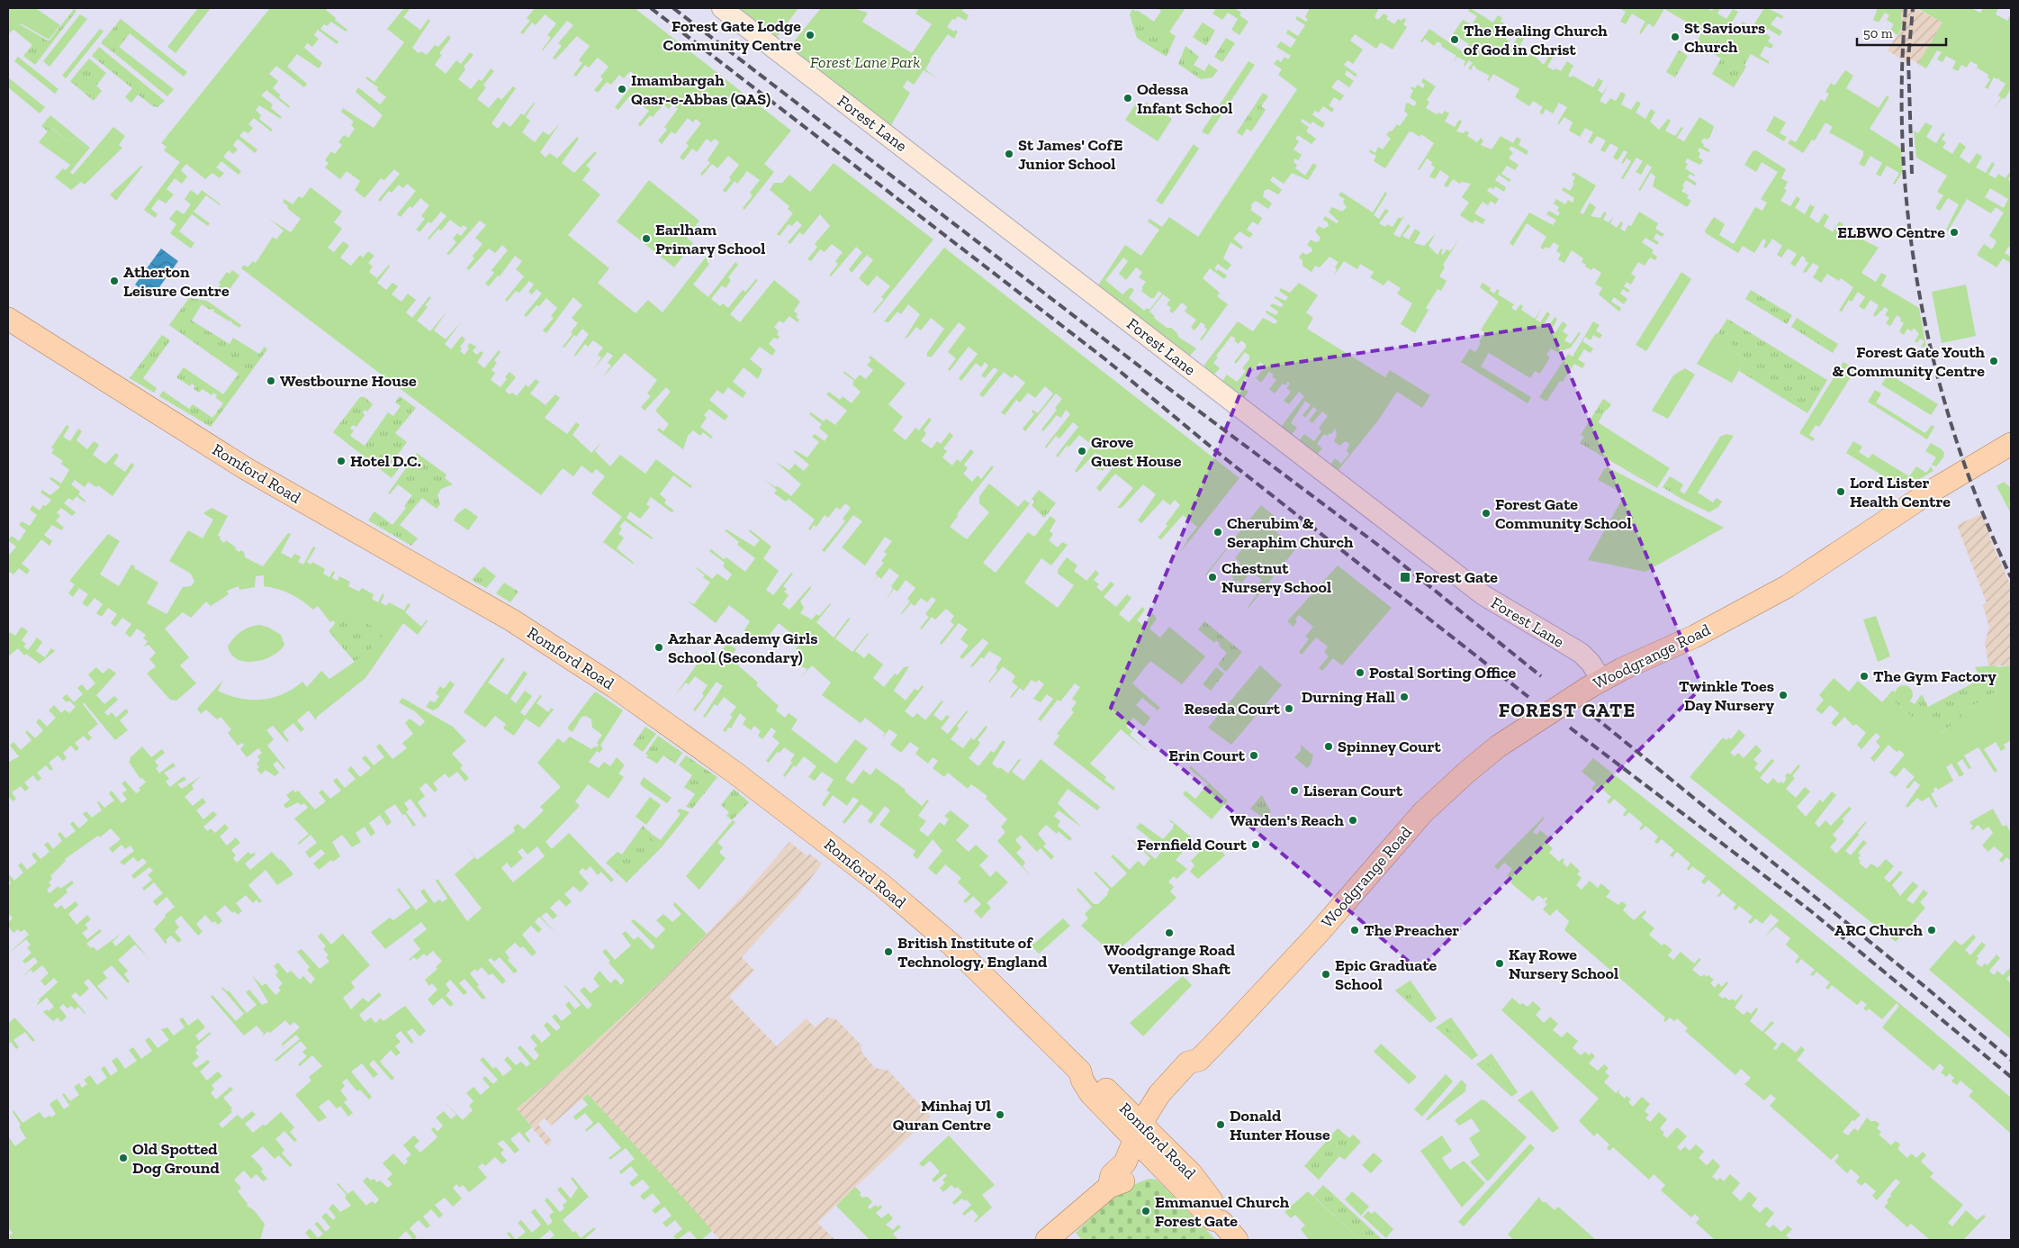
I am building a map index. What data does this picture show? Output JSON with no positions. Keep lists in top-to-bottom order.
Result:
{
  "streets": {
    "main road": ["Romford Road", "Woodgrange Road"],
    "street": ["Forest Lane"]
  },
  "crossings": [
    ["Forest Lane", "Woodgrange Road"],
    ["Romford Road", "Woodgrange Road"]
  ],
  "districts": ["FOREST GATE"],
  "parks": ["Forest Lane Park"],
  "places": {
    "other": [
      "Forest Gate Lodge Community Centre",
      "St Saviours Church",
      "The Healing Church of God in Christ",
      "Imambargah Qasr-e-Abbas (QAS)",
      "Odessa Infant School",
      "St James' CofE Junior School",
      "ELBWO Centre",
      "Earlham Primary School",
      "Atherton Leisure Centre",
      "Forest Gate Youth & Community Centre",
      "Westbourne House",
      "Grove Guest House",
      "Hotel D.C.",
      "Lord Lister Health Centre",
      "Forest Gate Community School",
      "Cherubim & Seraphim Church",
      "Chestnut Nursery School",
      "Azhar Academy Girls School (Secondary)",
      "Postal Sorting Office",
      "The Gym Factory",
      "Twinkle Toes Day Nursery",
      "Durning Hall",
      "Reseda Court",
      "Spinney Court",
      "Erin Court",
      "Liseran Court",
      "Warden's Reach",
      "Fernfield Court",
      "The Preacher",
      "ARC Church",
      "Woodgrange Road Ventilation Shaft",
      "British Institute of Technology, England",
      "Kay Rowe Nursery School",
      "Epic Graduate School",
      "Minhaj Ul Quran Centre",
      "Donald Hunter House",
      "Old Spotted Dog Ground",
      "Emmanuel Church Forest Gate"
    ],
    "transit": ["Forest Gate"]
  },
  "scale_bar": "50 m"
}
